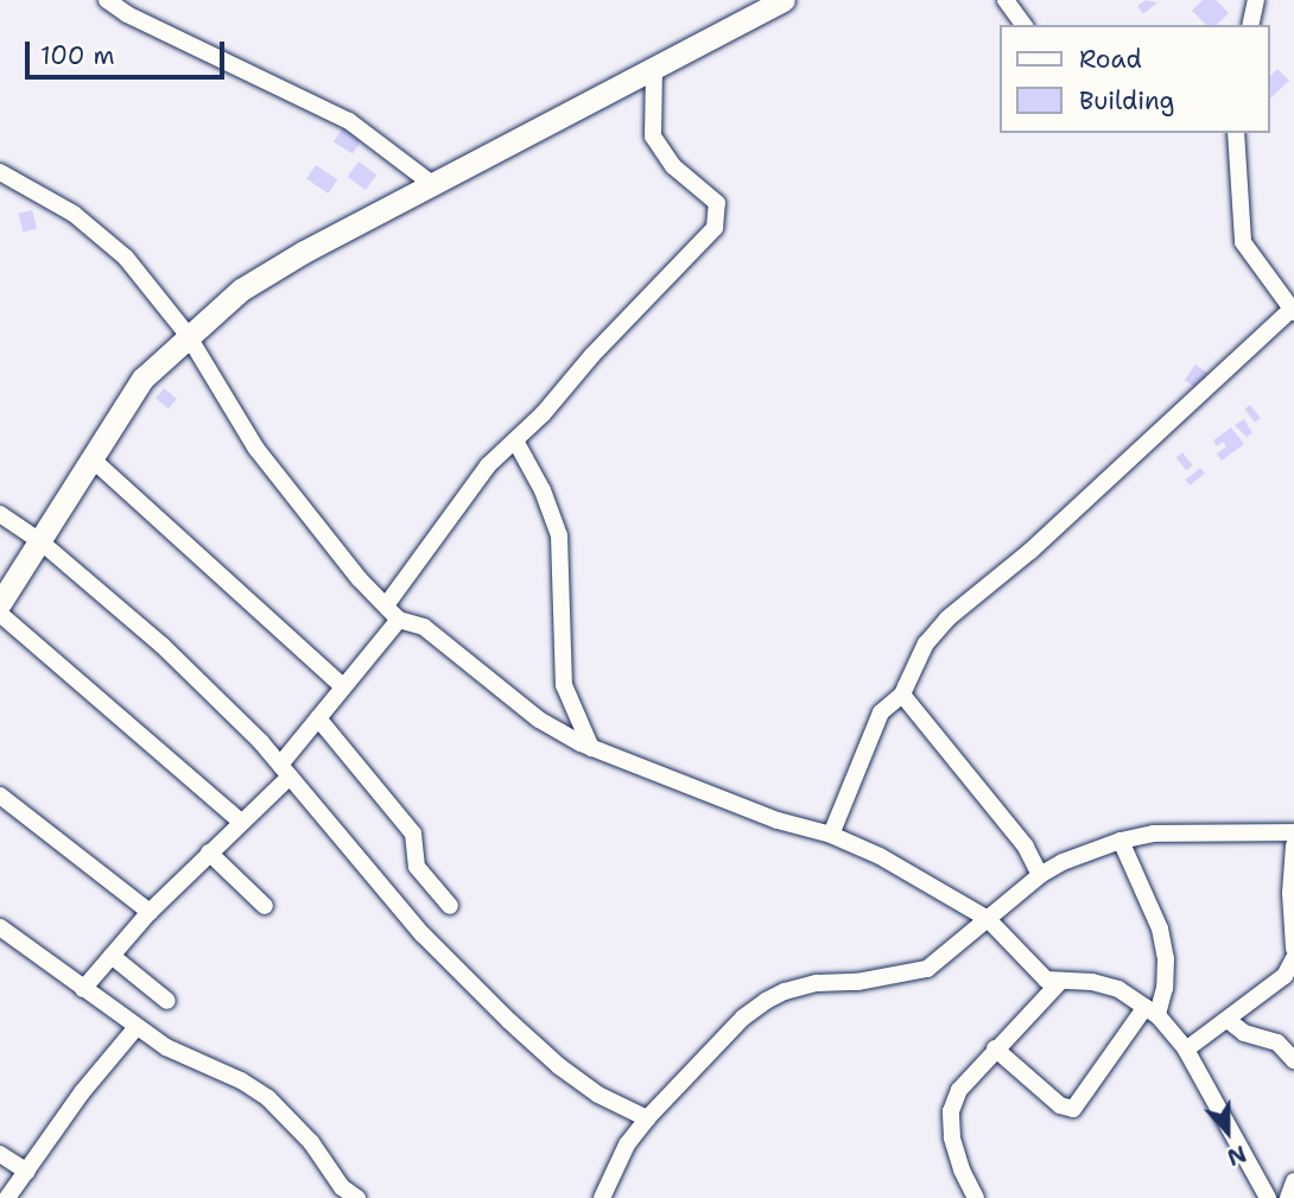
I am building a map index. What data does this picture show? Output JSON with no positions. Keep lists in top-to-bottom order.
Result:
{
  "legend": ["Road", "Building"],
  "scale_bar": "100 m",
  "north": "bottom"
}
